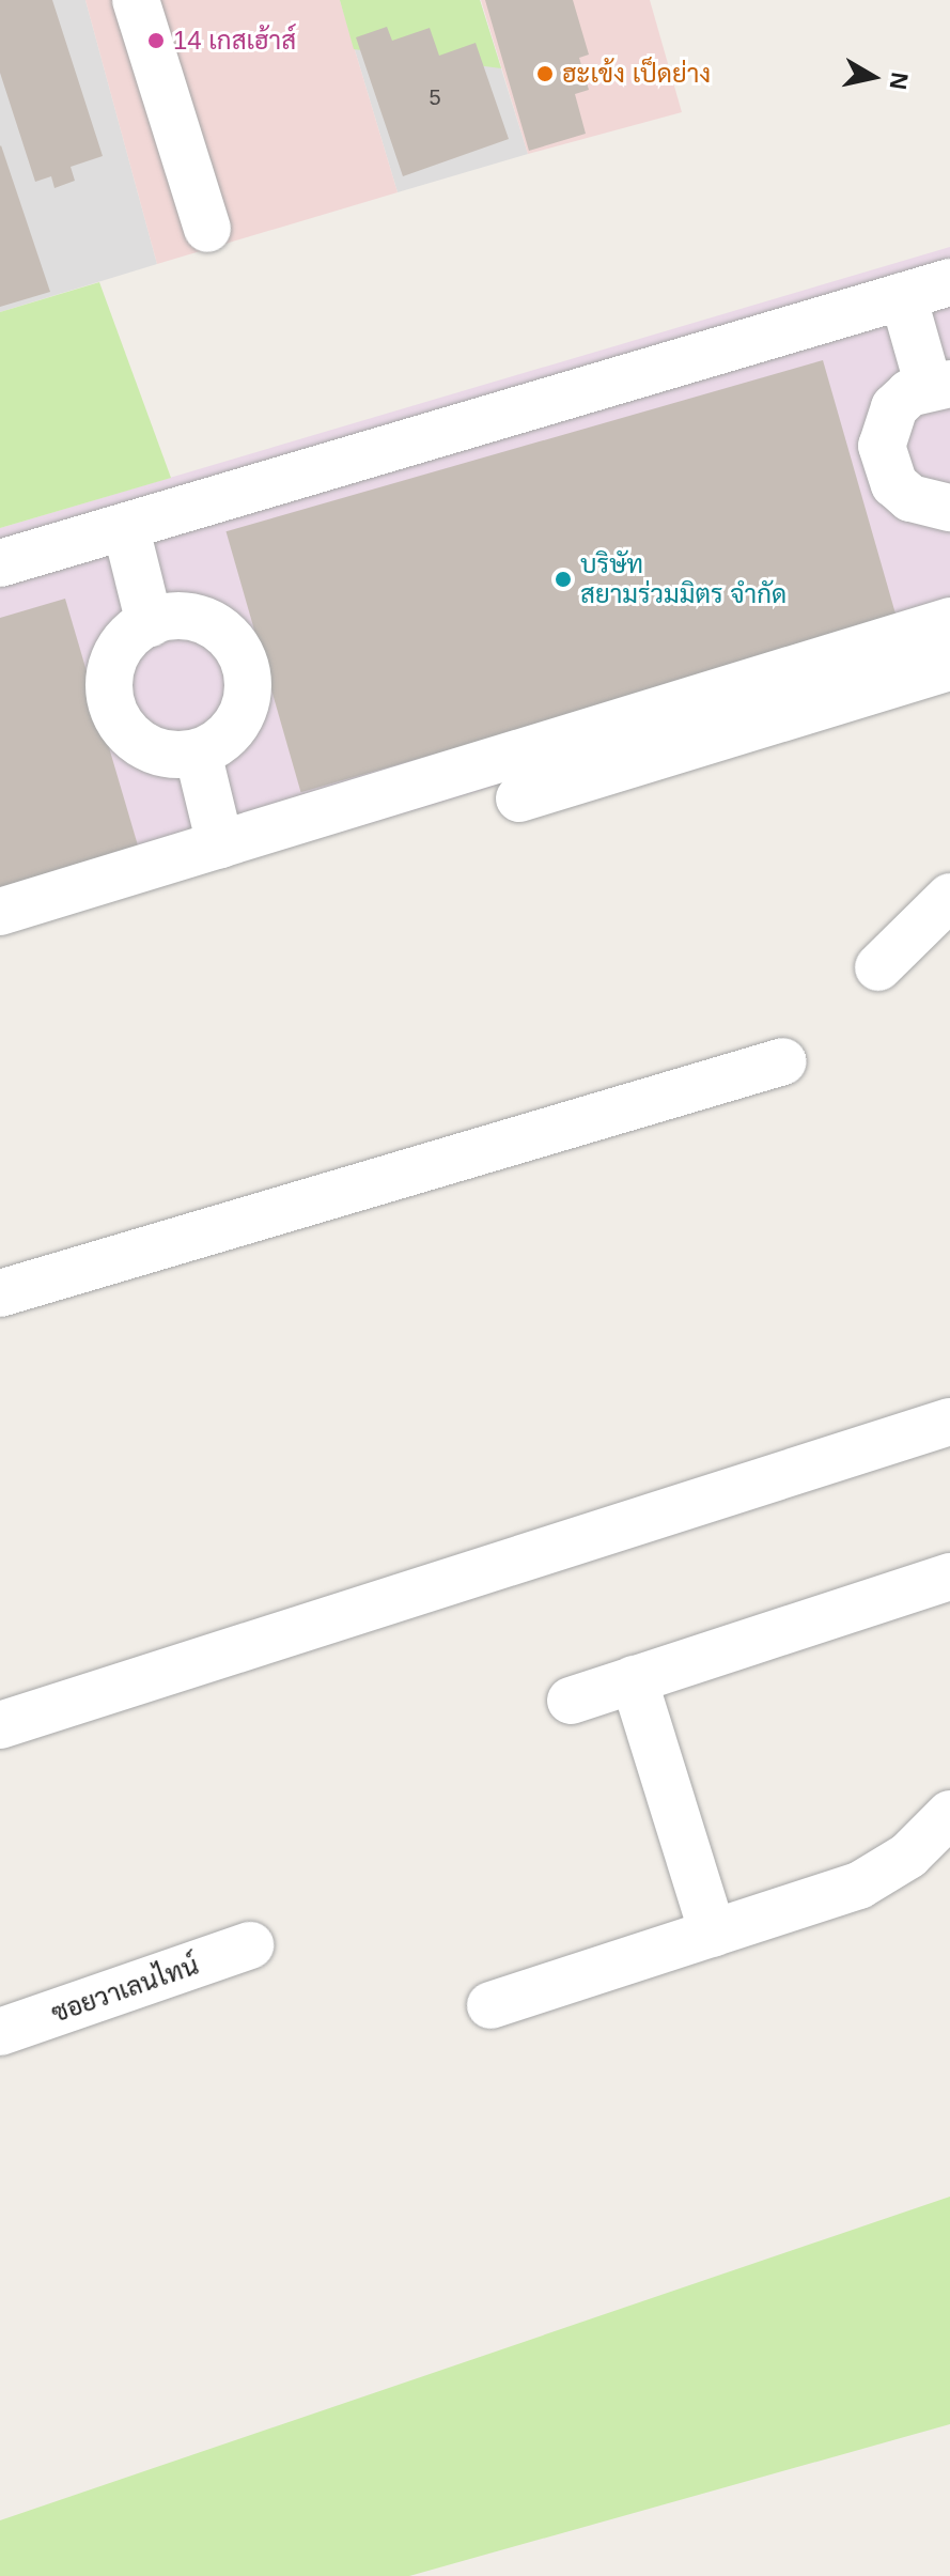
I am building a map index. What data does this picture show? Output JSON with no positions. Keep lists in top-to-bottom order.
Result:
{
  "streets": {
    "street": ["ซอยวาเลนไทน์"]
  },
  "places": ["14 เกสเฮ้าส์", "ฮะเข้ง เป็ดย่าง", "บริษัท สยามร่วมมิตร จำกัด"],
  "house_numbers": ["5"],
  "north": "right"
}
